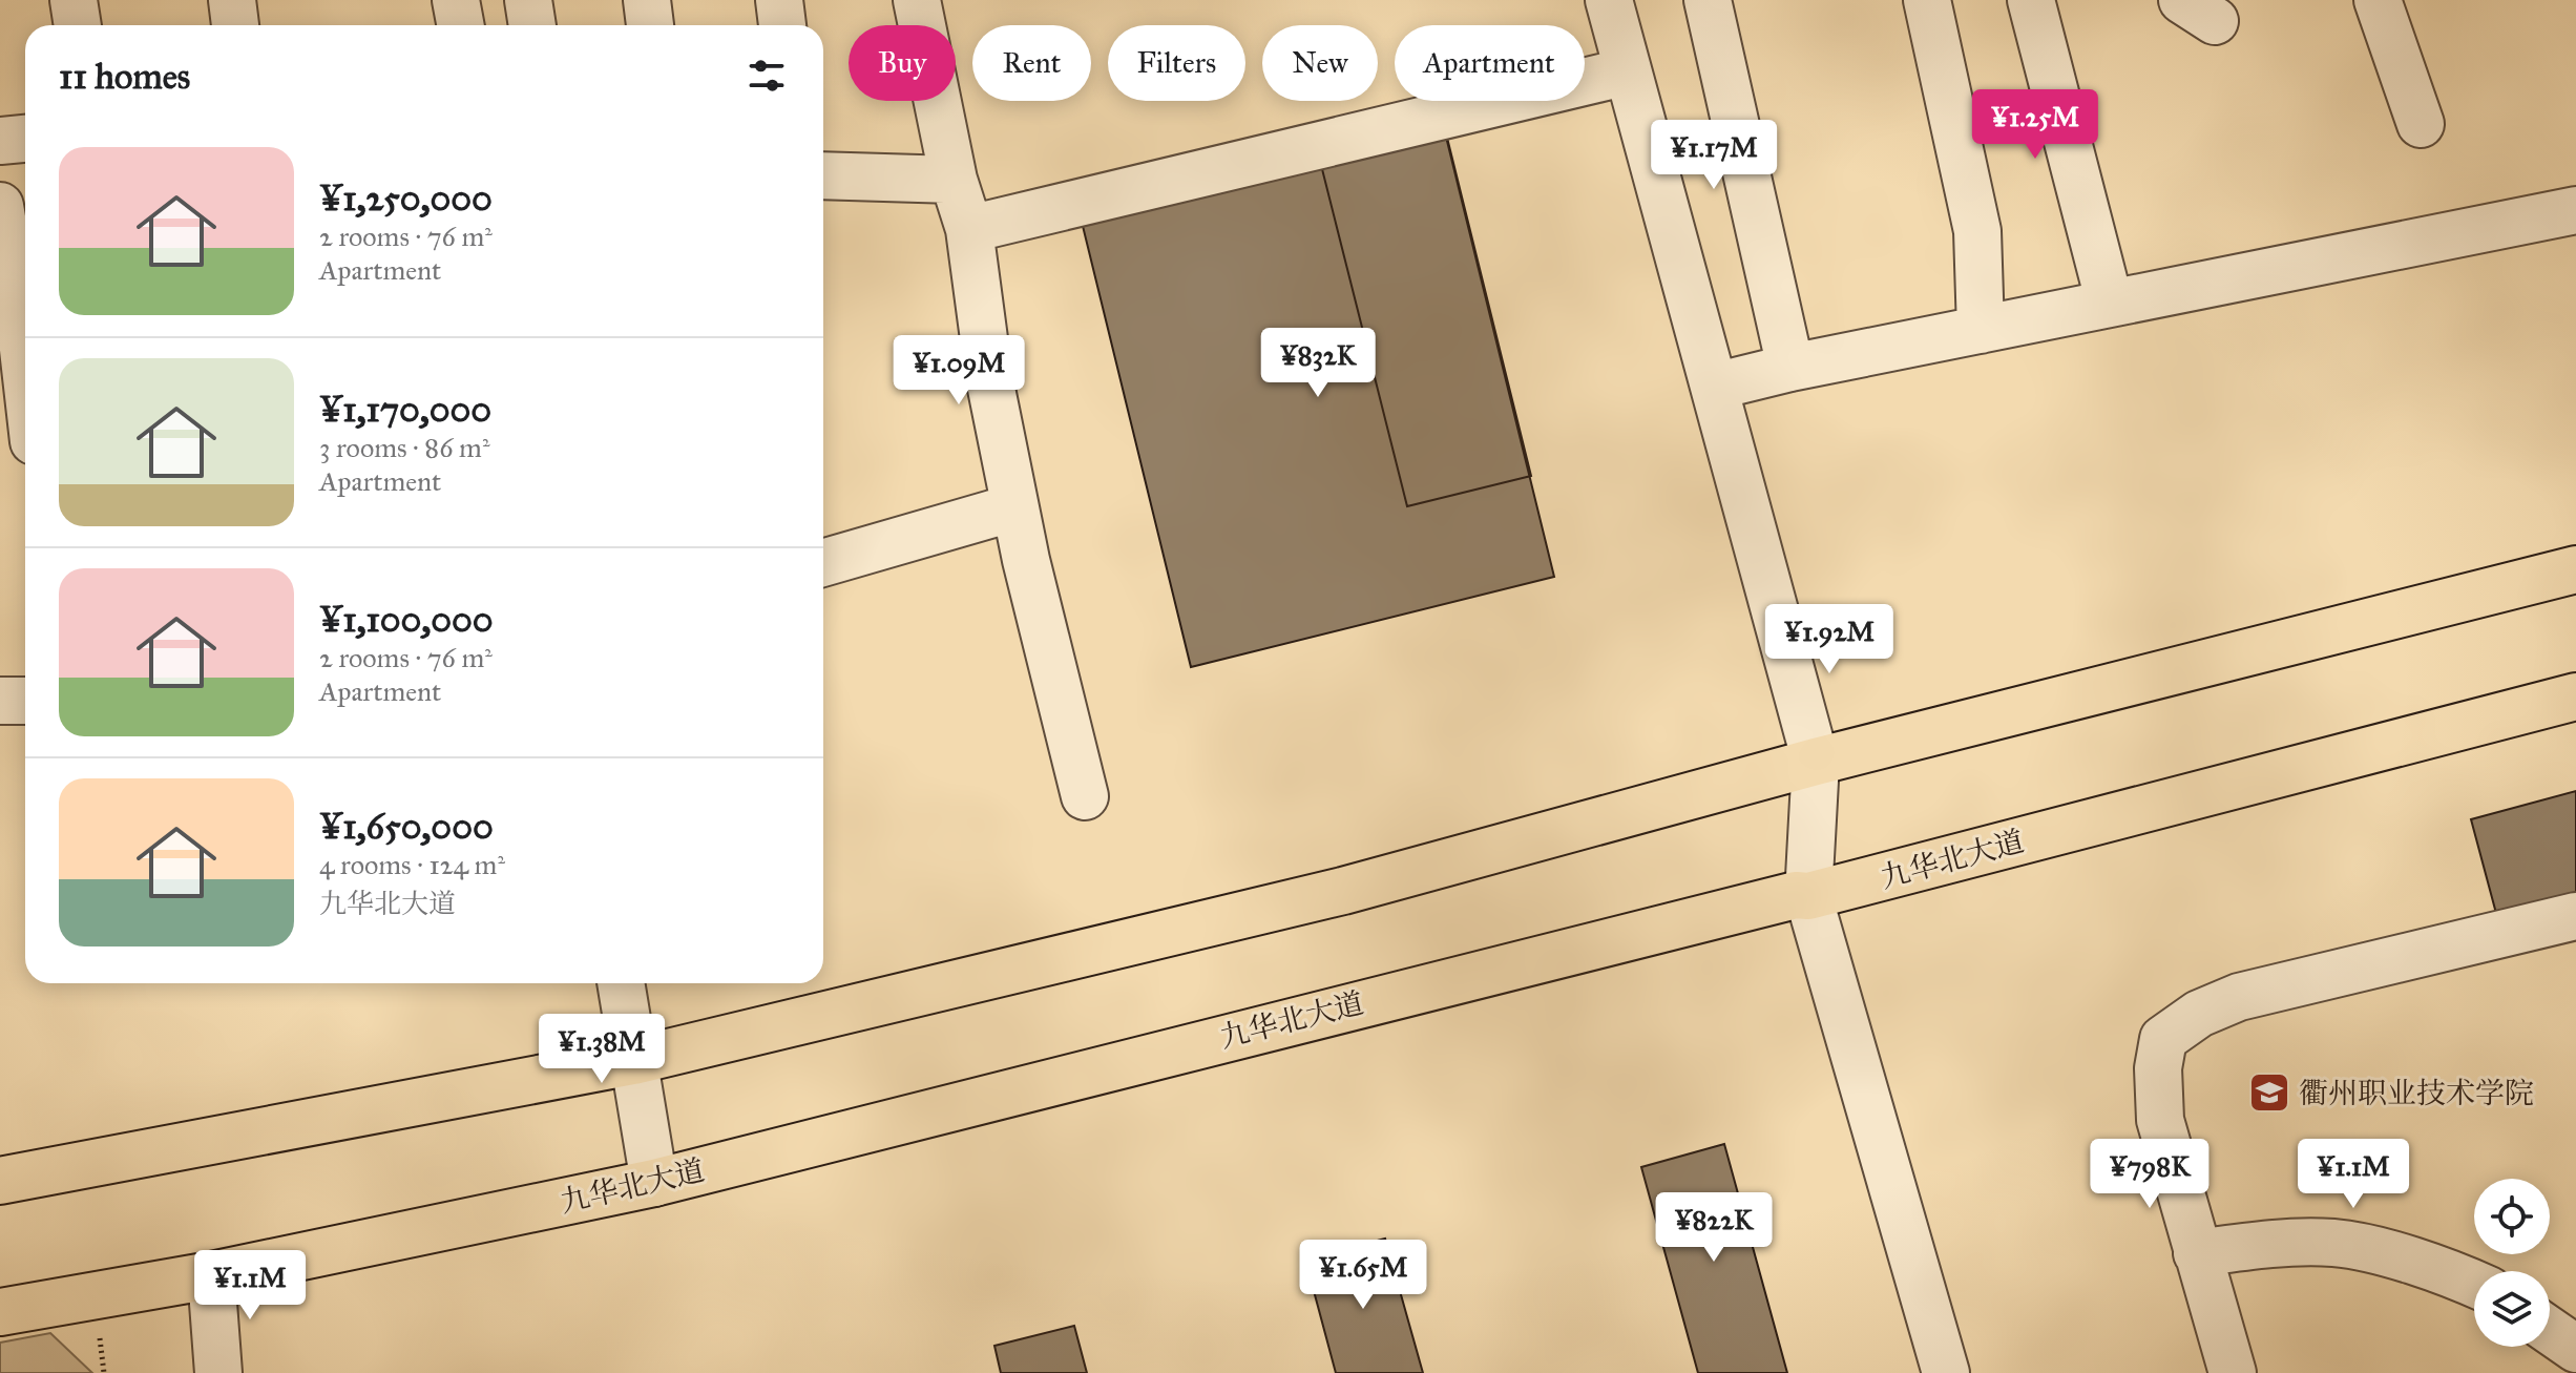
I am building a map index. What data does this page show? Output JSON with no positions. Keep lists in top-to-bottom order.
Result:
{
  "streets": {
    "main road": ["九华北大道"]
  },
  "places": {
    "school or university": ["衢州职业技术学院"]
  },
  "page": {
    "chip": [
      "Buy",
      "Rent",
      "Filters",
      "New",
      "Apartment"
    ],
    "heading": "11 homes",
    "price": [
      "¥1.25M",
      "¥1.17M",
      "¥832K",
      "¥1.09M",
      "¥1.92M",
      "¥1.38M",
      "¥798K",
      "¥1.1M",
      "¥822K",
      "¥1.65M",
      "¥1.1M"
    ],
    "list": [
      {
        "name": "¥1,250,000",
        "note": "2 rooms · 76 m² · Apartment"
      },
      {
        "name": "¥1,170,000",
        "note": "3 rooms · 86 m² · Apartment"
      },
      {
        "name": "¥1,100,000",
        "note": "2 rooms · 76 m² · Apartment"
      },
      {
        "name": "¥1,650,000",
        "note": "4 rooms · 124 m² · 九华北大道"
      }
    ]
  }
}
